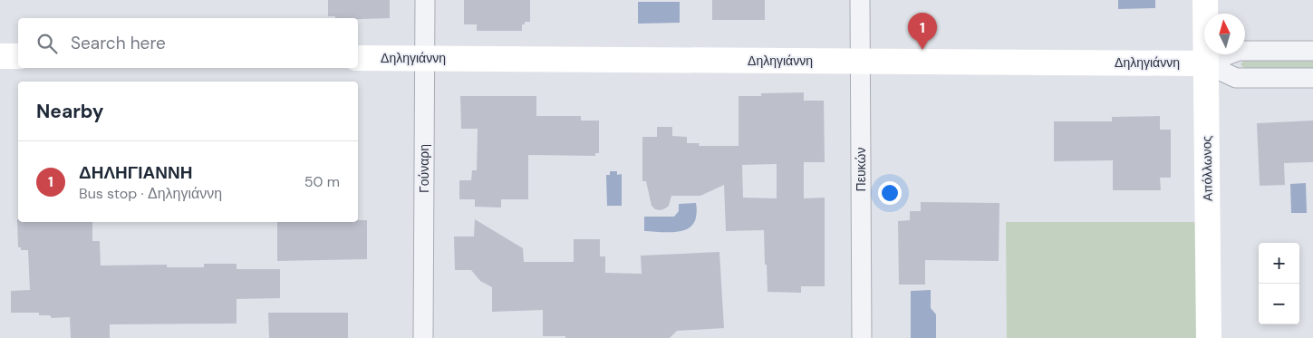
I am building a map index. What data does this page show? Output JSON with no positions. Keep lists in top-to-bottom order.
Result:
{
  "streets": {
    "street": [
      "Δηληγιάννη",
      "Γούναρη",
      "Απόλλωνος",
      "Πευκών"
    ]
  },
  "crossings": [
    ["Δηληγιάννη", "Γούναρη"],
    ["Δηληγιάννη", "Απόλλωνος"],
    ["Δηληγιάννη", "Πευκών"]
  ],
  "north": "top",
  "page": {
    "pins": "1",
    "search": "Search here",
    "heading": "Nearby",
    "list": [
      {
        "mark": "1",
        "name": "ΔΗΛΗΓΙΑΝΝΗ",
        "note": "Bus stop · Δηληγιάννη",
        "value": "50 m"
      }
    ],
    "map_buttons": ["+", "−"]
  }
}
